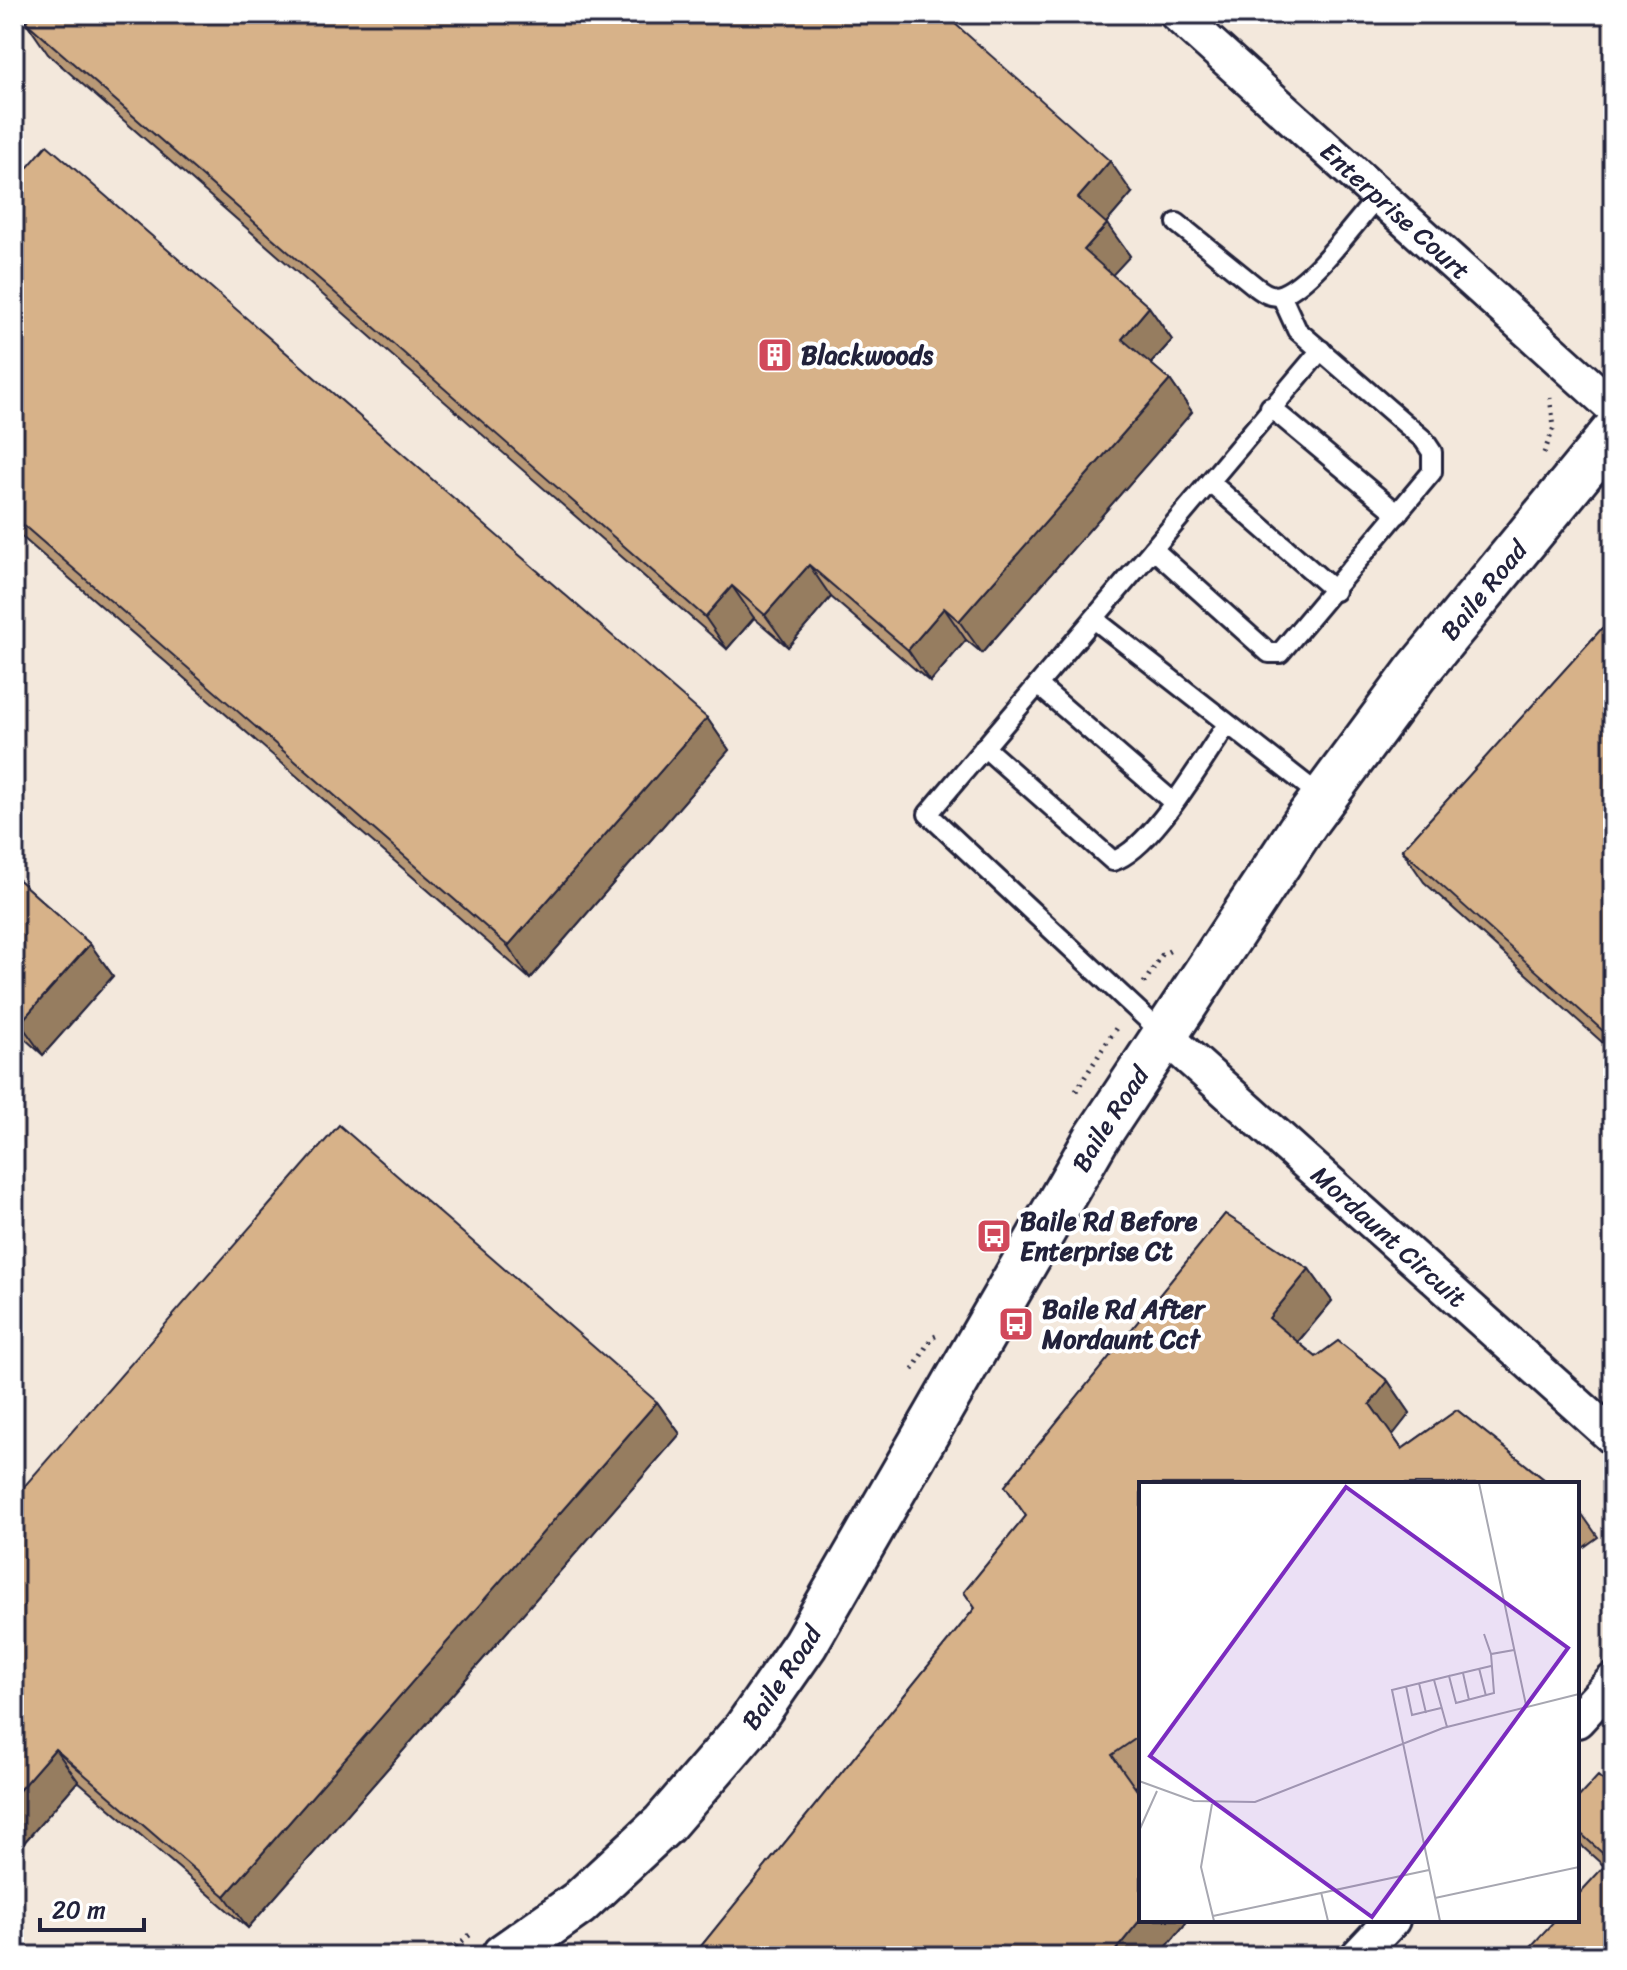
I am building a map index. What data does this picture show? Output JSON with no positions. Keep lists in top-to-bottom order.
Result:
{
  "streets": {
    "street": ["Enterprise Court", "Baile Road", "Mordaunt Circuit"]
  },
  "crossings": [
    ["Baile Road", "Mordaunt Circuit"]
  ],
  "places": {
    "building": ["Blackwoods"],
    "bus stop": ["Baile Rd Before Enterprise Ct", "Baile Rd After Mordaunt Cct"]
  },
  "scale_bar": "20 m"
}
